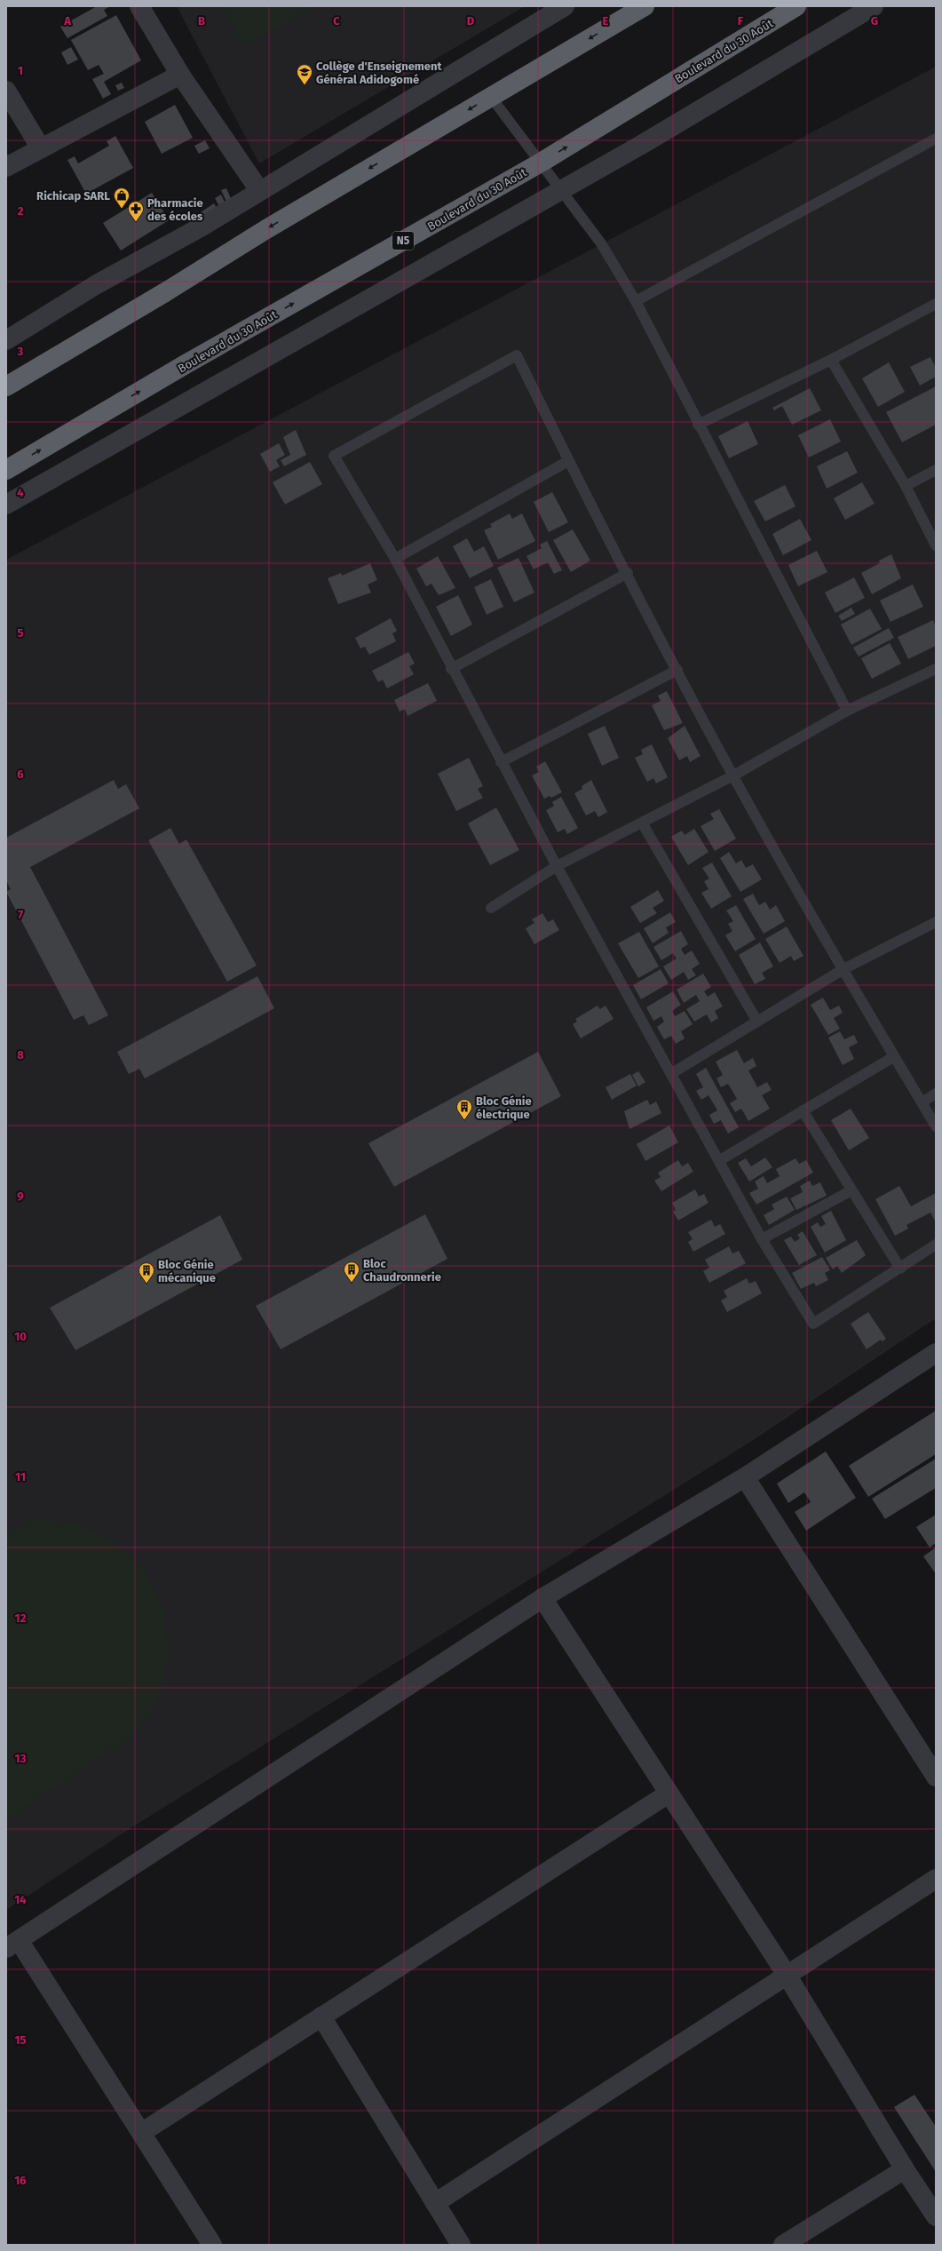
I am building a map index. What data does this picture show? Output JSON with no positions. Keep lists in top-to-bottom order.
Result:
{
  "streets": {
    "highway": ["Boulevard du 30 Août", "N5"]
  },
  "places": {
    "school or university": ["Collège d'Enseignement Général Adidogomé"],
    "shop": ["Richicap SARL"],
    "pharmacy": ["Pharmacie des écoles"],
    "building": ["Bloc Génie électrique", "Bloc Chaudronnerie", "Bloc Génie mécanique"]
  },
  "grid": {
    "columns": [
      "A",
      "B",
      "C",
      "D",
      "E",
      "F",
      "G"
    ],
    "rows": [
      "1",
      "2",
      "3",
      "4",
      "5",
      "6",
      "7",
      "8",
      "9",
      "10",
      "11",
      "12",
      "13",
      "14",
      "15",
      "16"
    ]
  }
}
